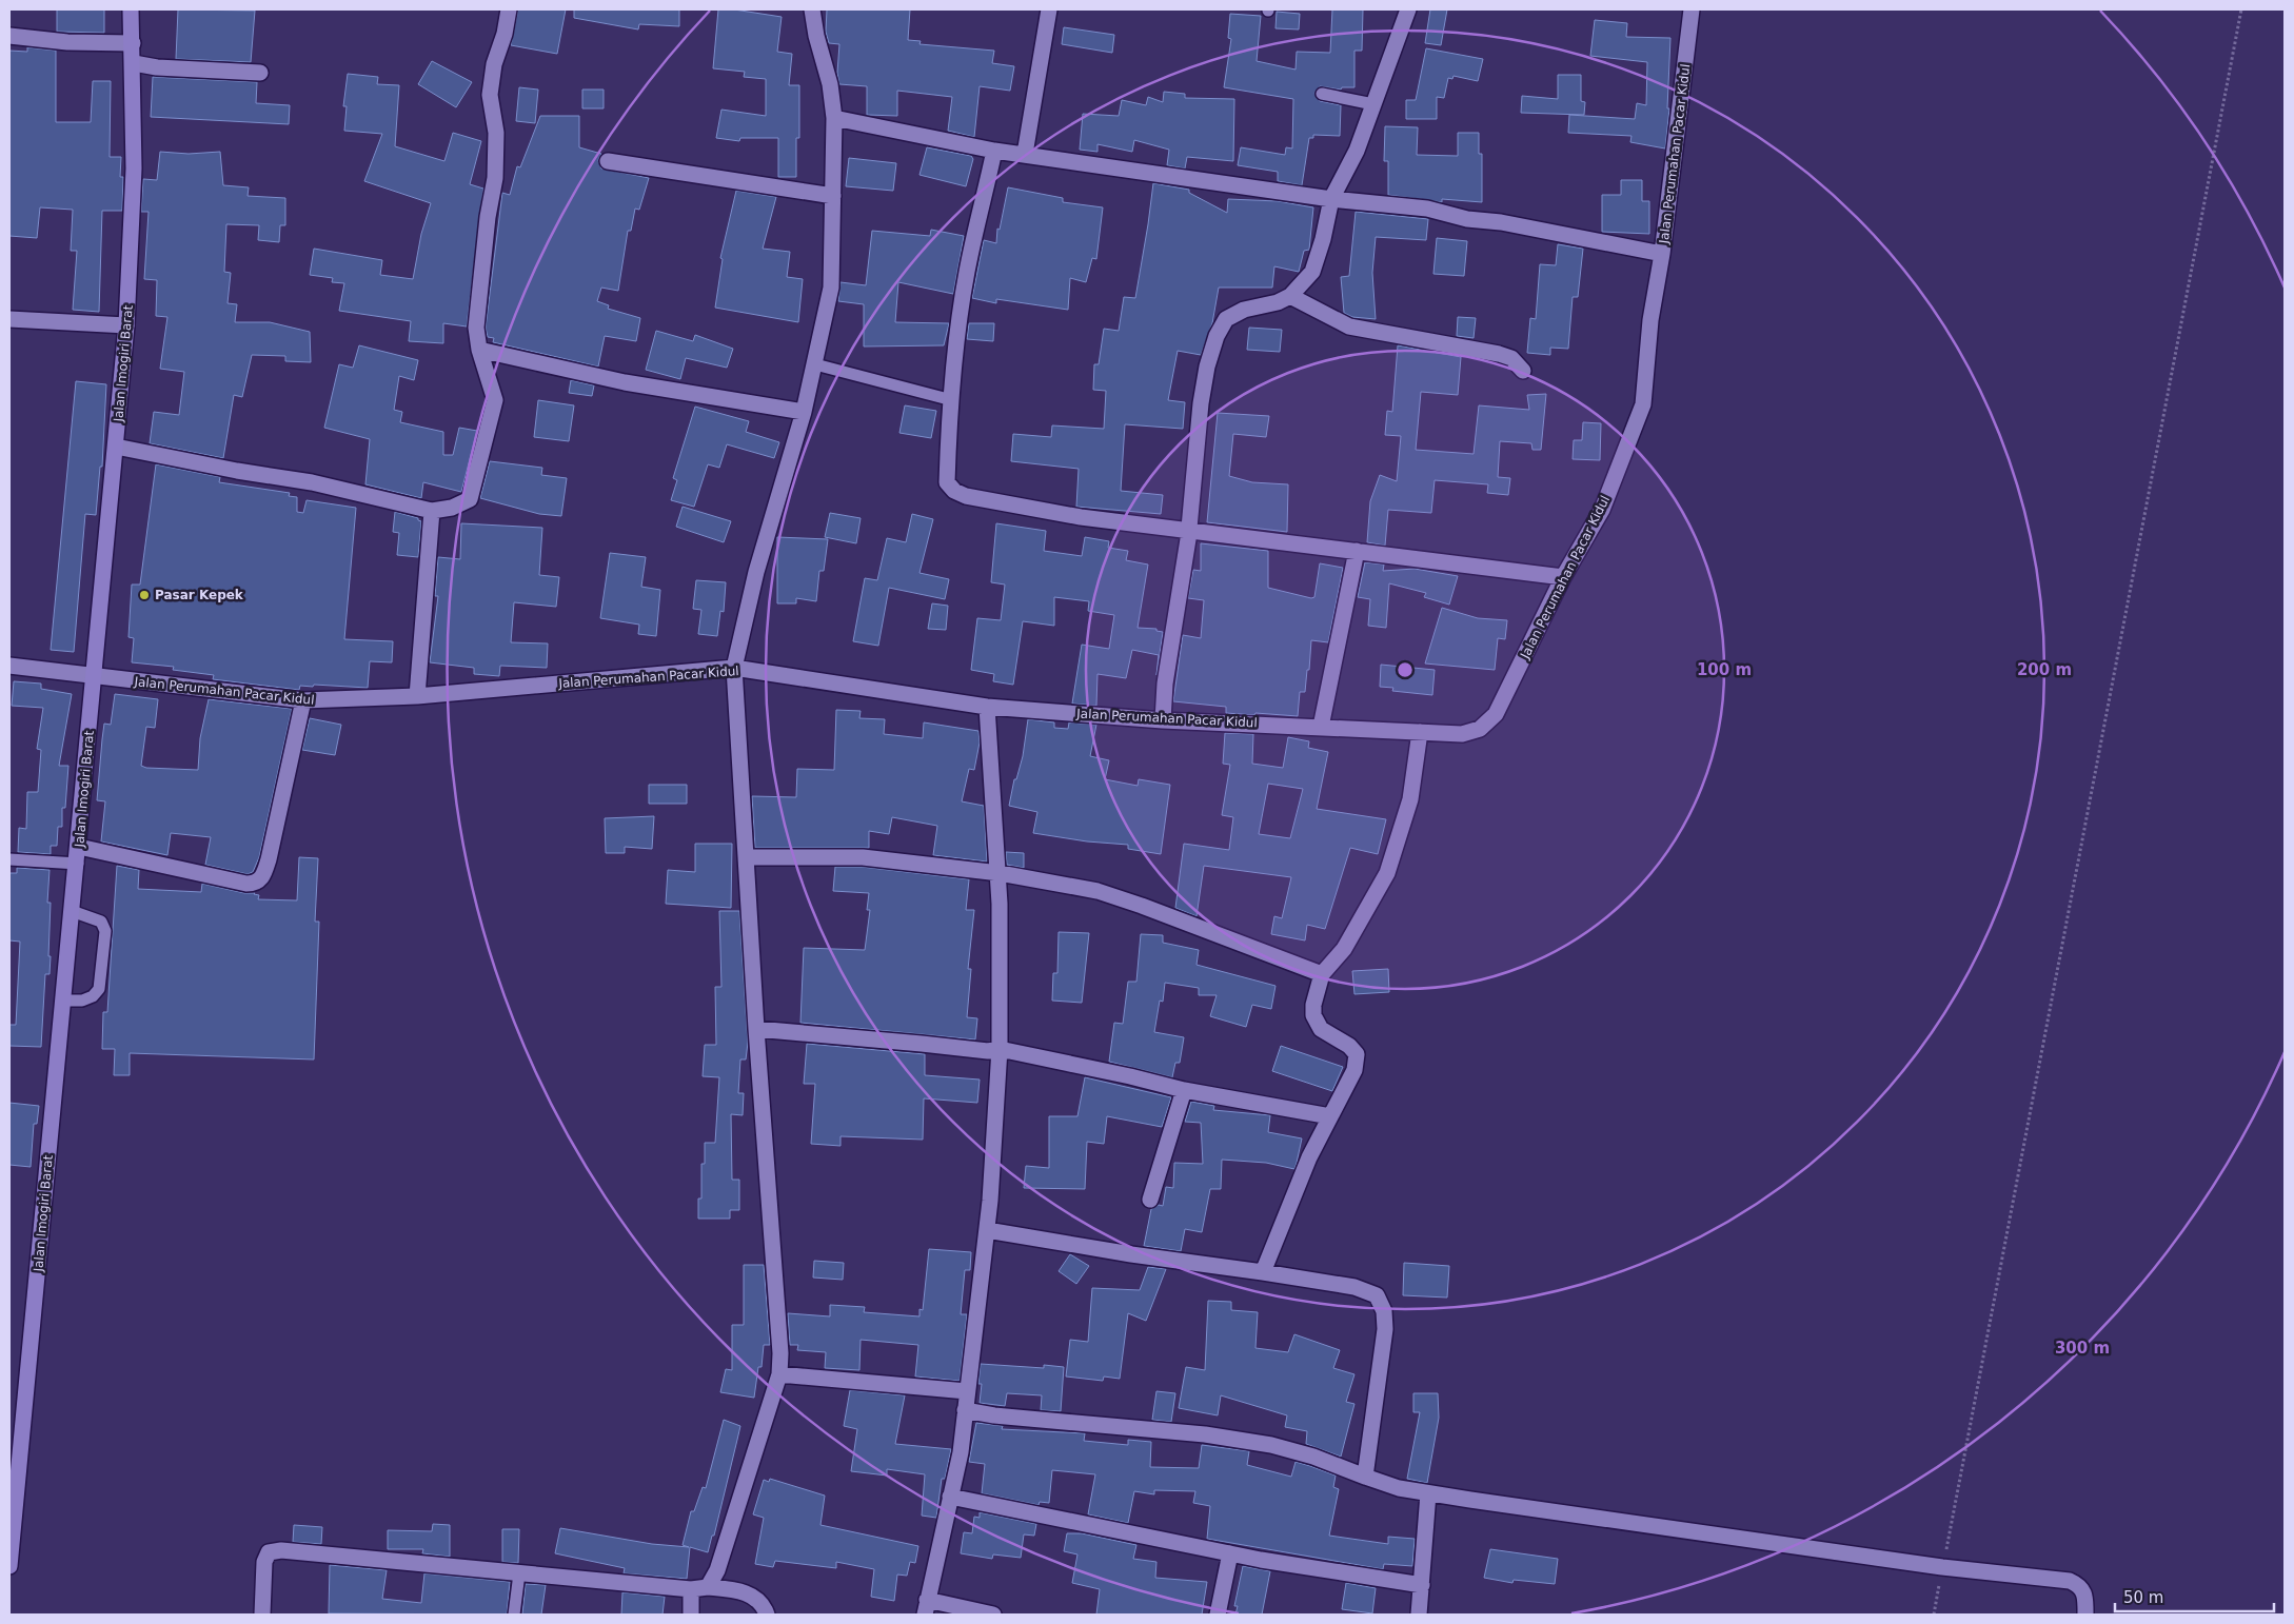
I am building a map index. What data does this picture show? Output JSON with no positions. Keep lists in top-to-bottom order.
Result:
{
  "streets": {
    "main road": ["Jalan Imogiri Barat"],
    "street": ["Jalan Perumahan Pacar Kidul"]
  },
  "crossings": [
    ["Jalan Perumahan Pacar Kidul", "Jalan Imogiri Barat"]
  ],
  "places": ["Pasar Kepek"],
  "scale_bar": "50 m",
  "rings": ["100 m", "200 m", "300 m"]
}
